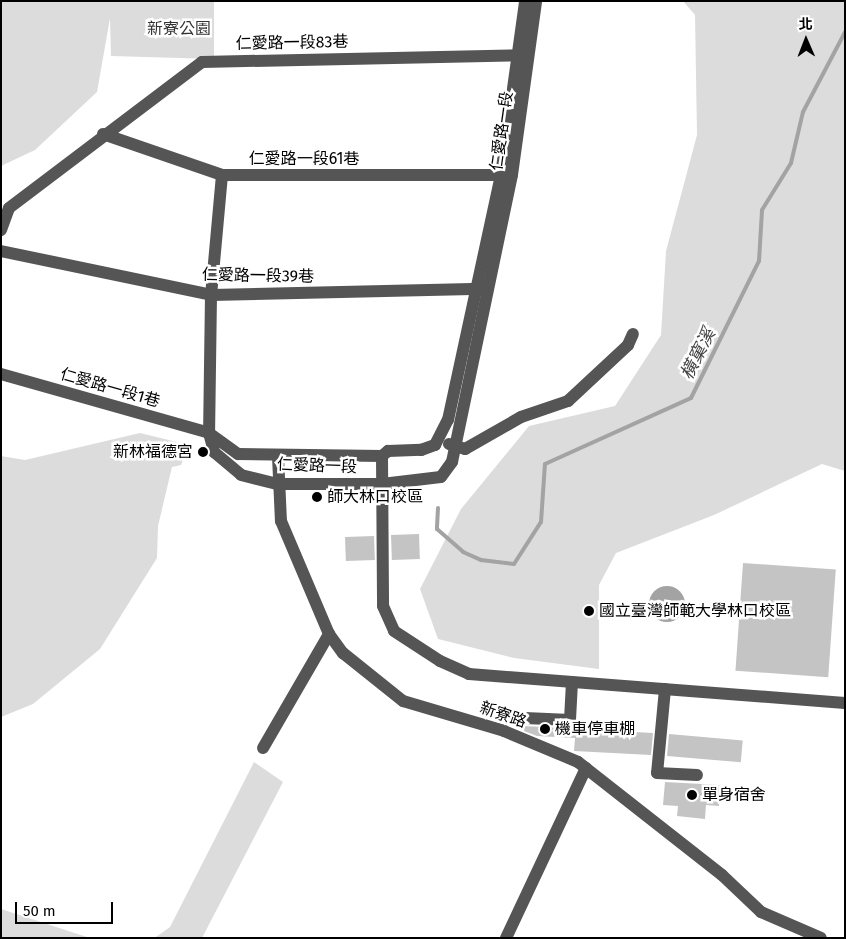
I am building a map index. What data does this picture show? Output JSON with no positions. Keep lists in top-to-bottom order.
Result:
{
  "streets": {
    "street": [
      "仁愛路一段83巷",
      "仁愛路一段",
      "仁愛路一段61巷",
      "仁愛路一段39巷",
      "仁愛路一段1巷",
      "新寮路"
    ]
  },
  "crossings": [
    ["仁愛路一段83巷", "仁愛路一段"],
    ["仁愛路一段83巷", "仁愛路一段61巷"],
    ["仁愛路一段", "仁愛路一段61巷"],
    ["仁愛路一段", "仁愛路一段39巷"],
    ["仁愛路一段", "仁愛路一段1巷"],
    ["仁愛路一段", "新寮路"]
  ],
  "water": ["橫窠溪"],
  "parks": ["新寮公園"],
  "places": [
    "新林福德宮",
    "師大林口校區",
    "國立臺灣師範大學林口校區",
    "機車停車棚",
    "單身宿舍"
  ],
  "scale_bar": "50 m",
  "north": "top"
}
